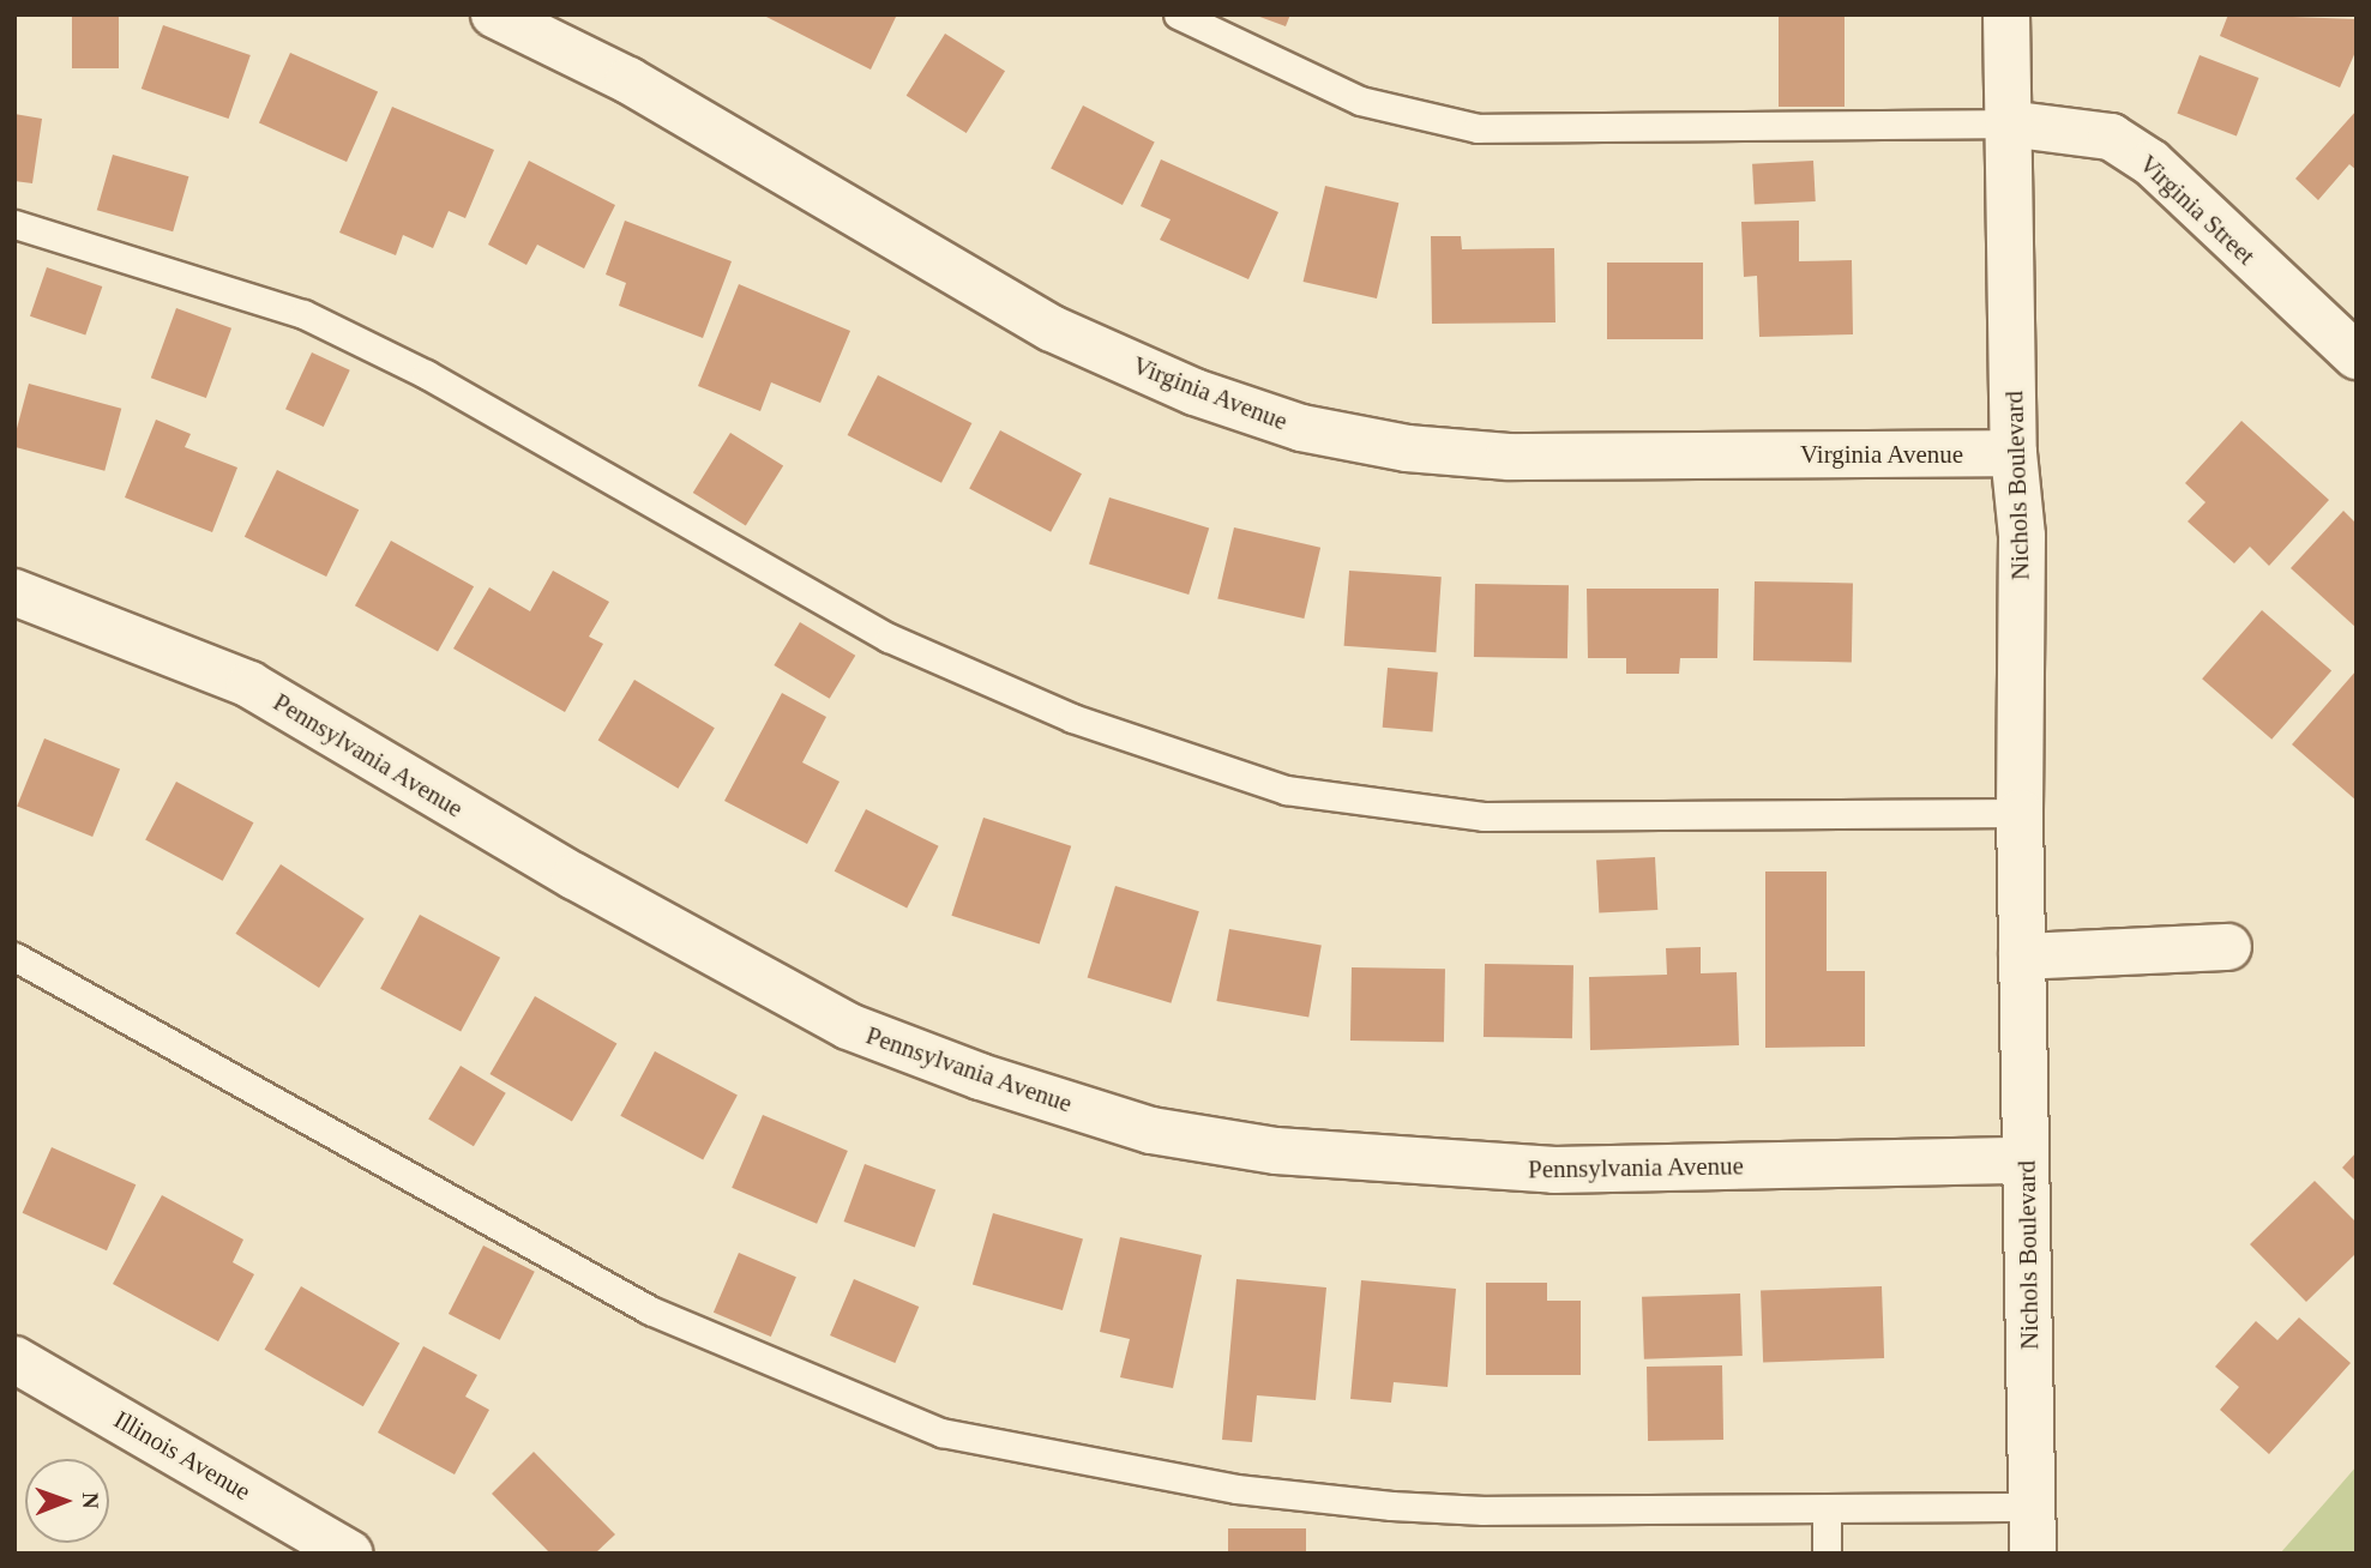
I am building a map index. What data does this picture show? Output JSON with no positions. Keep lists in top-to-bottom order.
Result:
{
  "streets": {
    "street": [
      "Virginia Street",
      "Virginia Avenue",
      "Nichols Boulevard",
      "Pennsylvania Avenue",
      "Illinois Avenue"
    ]
  },
  "crossings": [
    ["Virginia Street", "Nichols Boulevard"],
    ["Virginia Avenue", "Nichols Boulevard"],
    ["Nichols Boulevard", "Pennsylvania Avenue"]
  ],
  "north": "right"
}
